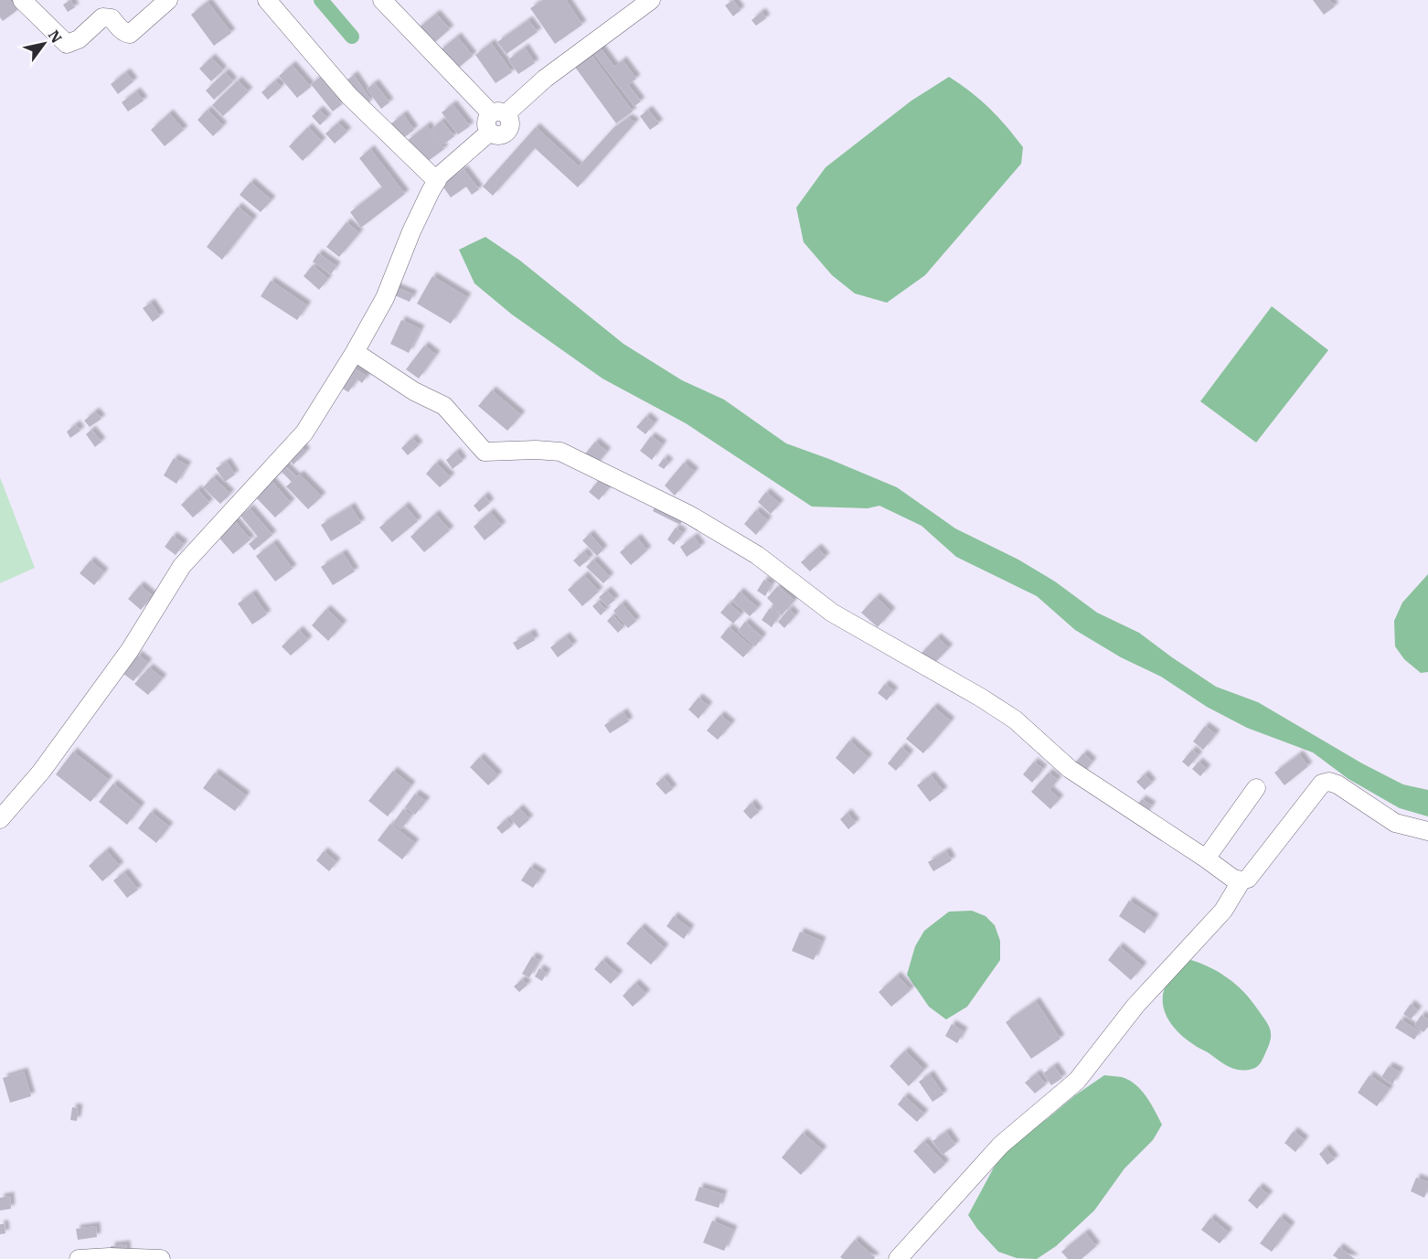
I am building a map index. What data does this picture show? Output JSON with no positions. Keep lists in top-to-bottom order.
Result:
{
  "north": "top right"
}
